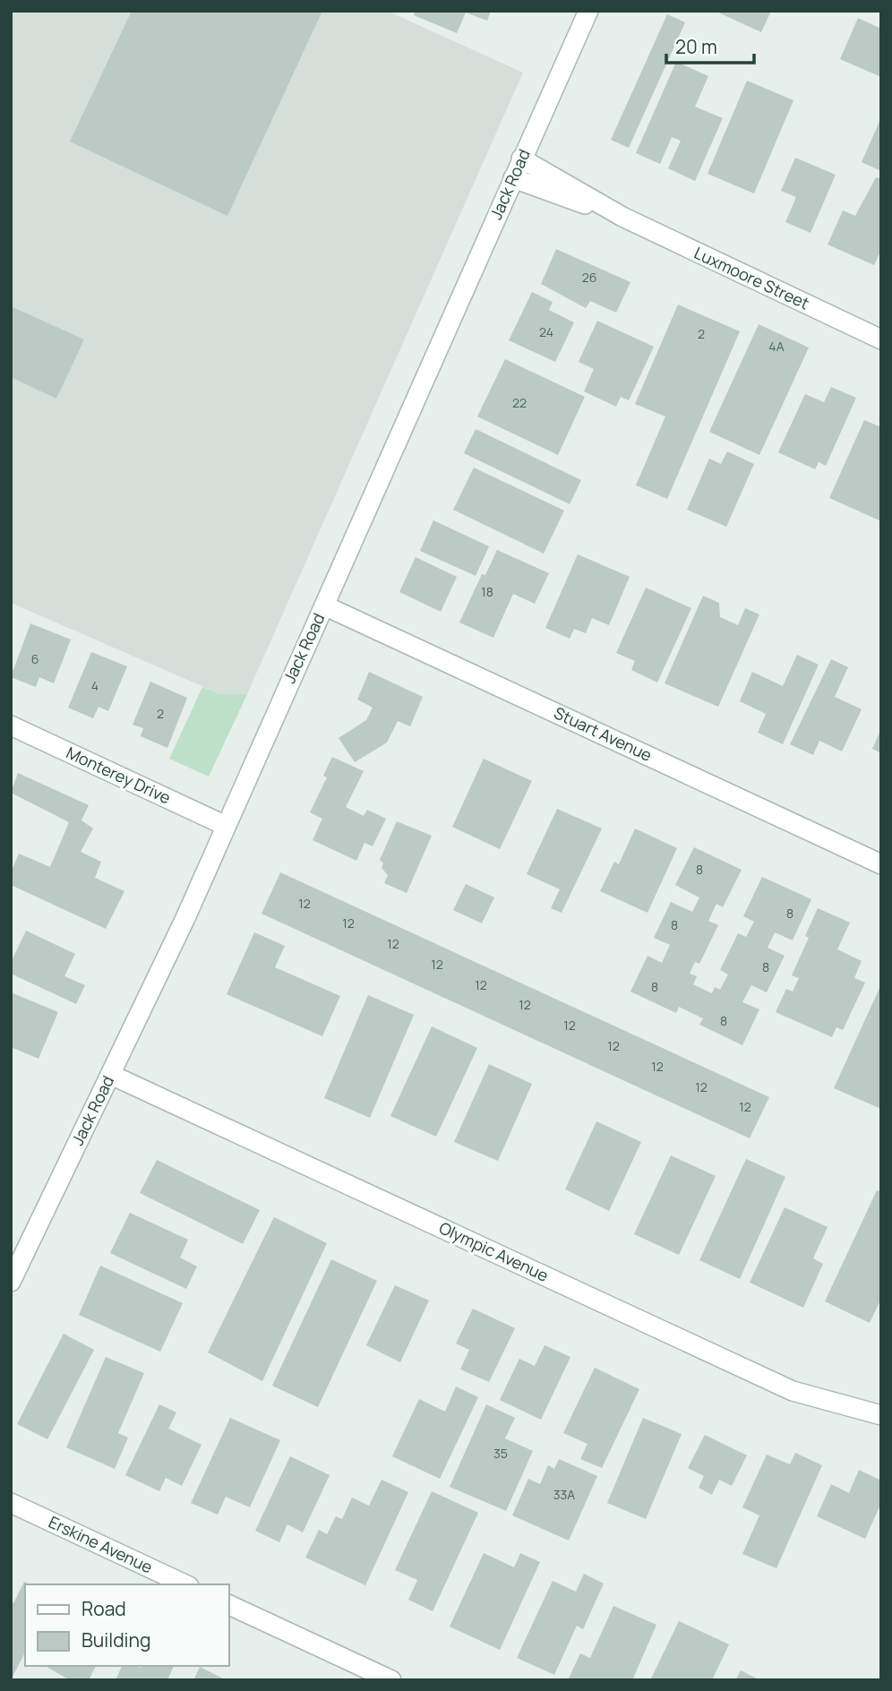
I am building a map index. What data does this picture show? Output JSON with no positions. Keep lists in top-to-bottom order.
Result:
{
  "streets": {
    "street": [
      "Jack Road",
      "Luxmoore Street",
      "Stuart Avenue",
      "Monterey Drive",
      "Olympic Avenue",
      "Erskine Avenue"
    ]
  },
  "crossings": [
    ["Jack Road", "Luxmoore Street"],
    ["Jack Road", "Stuart Avenue"],
    ["Jack Road", "Monterey Drive"],
    ["Jack Road", "Olympic Avenue"]
  ],
  "house_numbers": [
    "26",
    "24",
    "2",
    "4A",
    "22",
    "18",
    "6",
    "4",
    "2",
    "8",
    "12",
    "8",
    "12",
    "8",
    "12",
    "12",
    "8",
    "12",
    "8",
    "12",
    "8",
    "12",
    "12",
    "12",
    "12",
    "12",
    "35",
    "33A"
  ],
  "legend": ["Road", "Building"],
  "scale_bar": "20 m"
}
